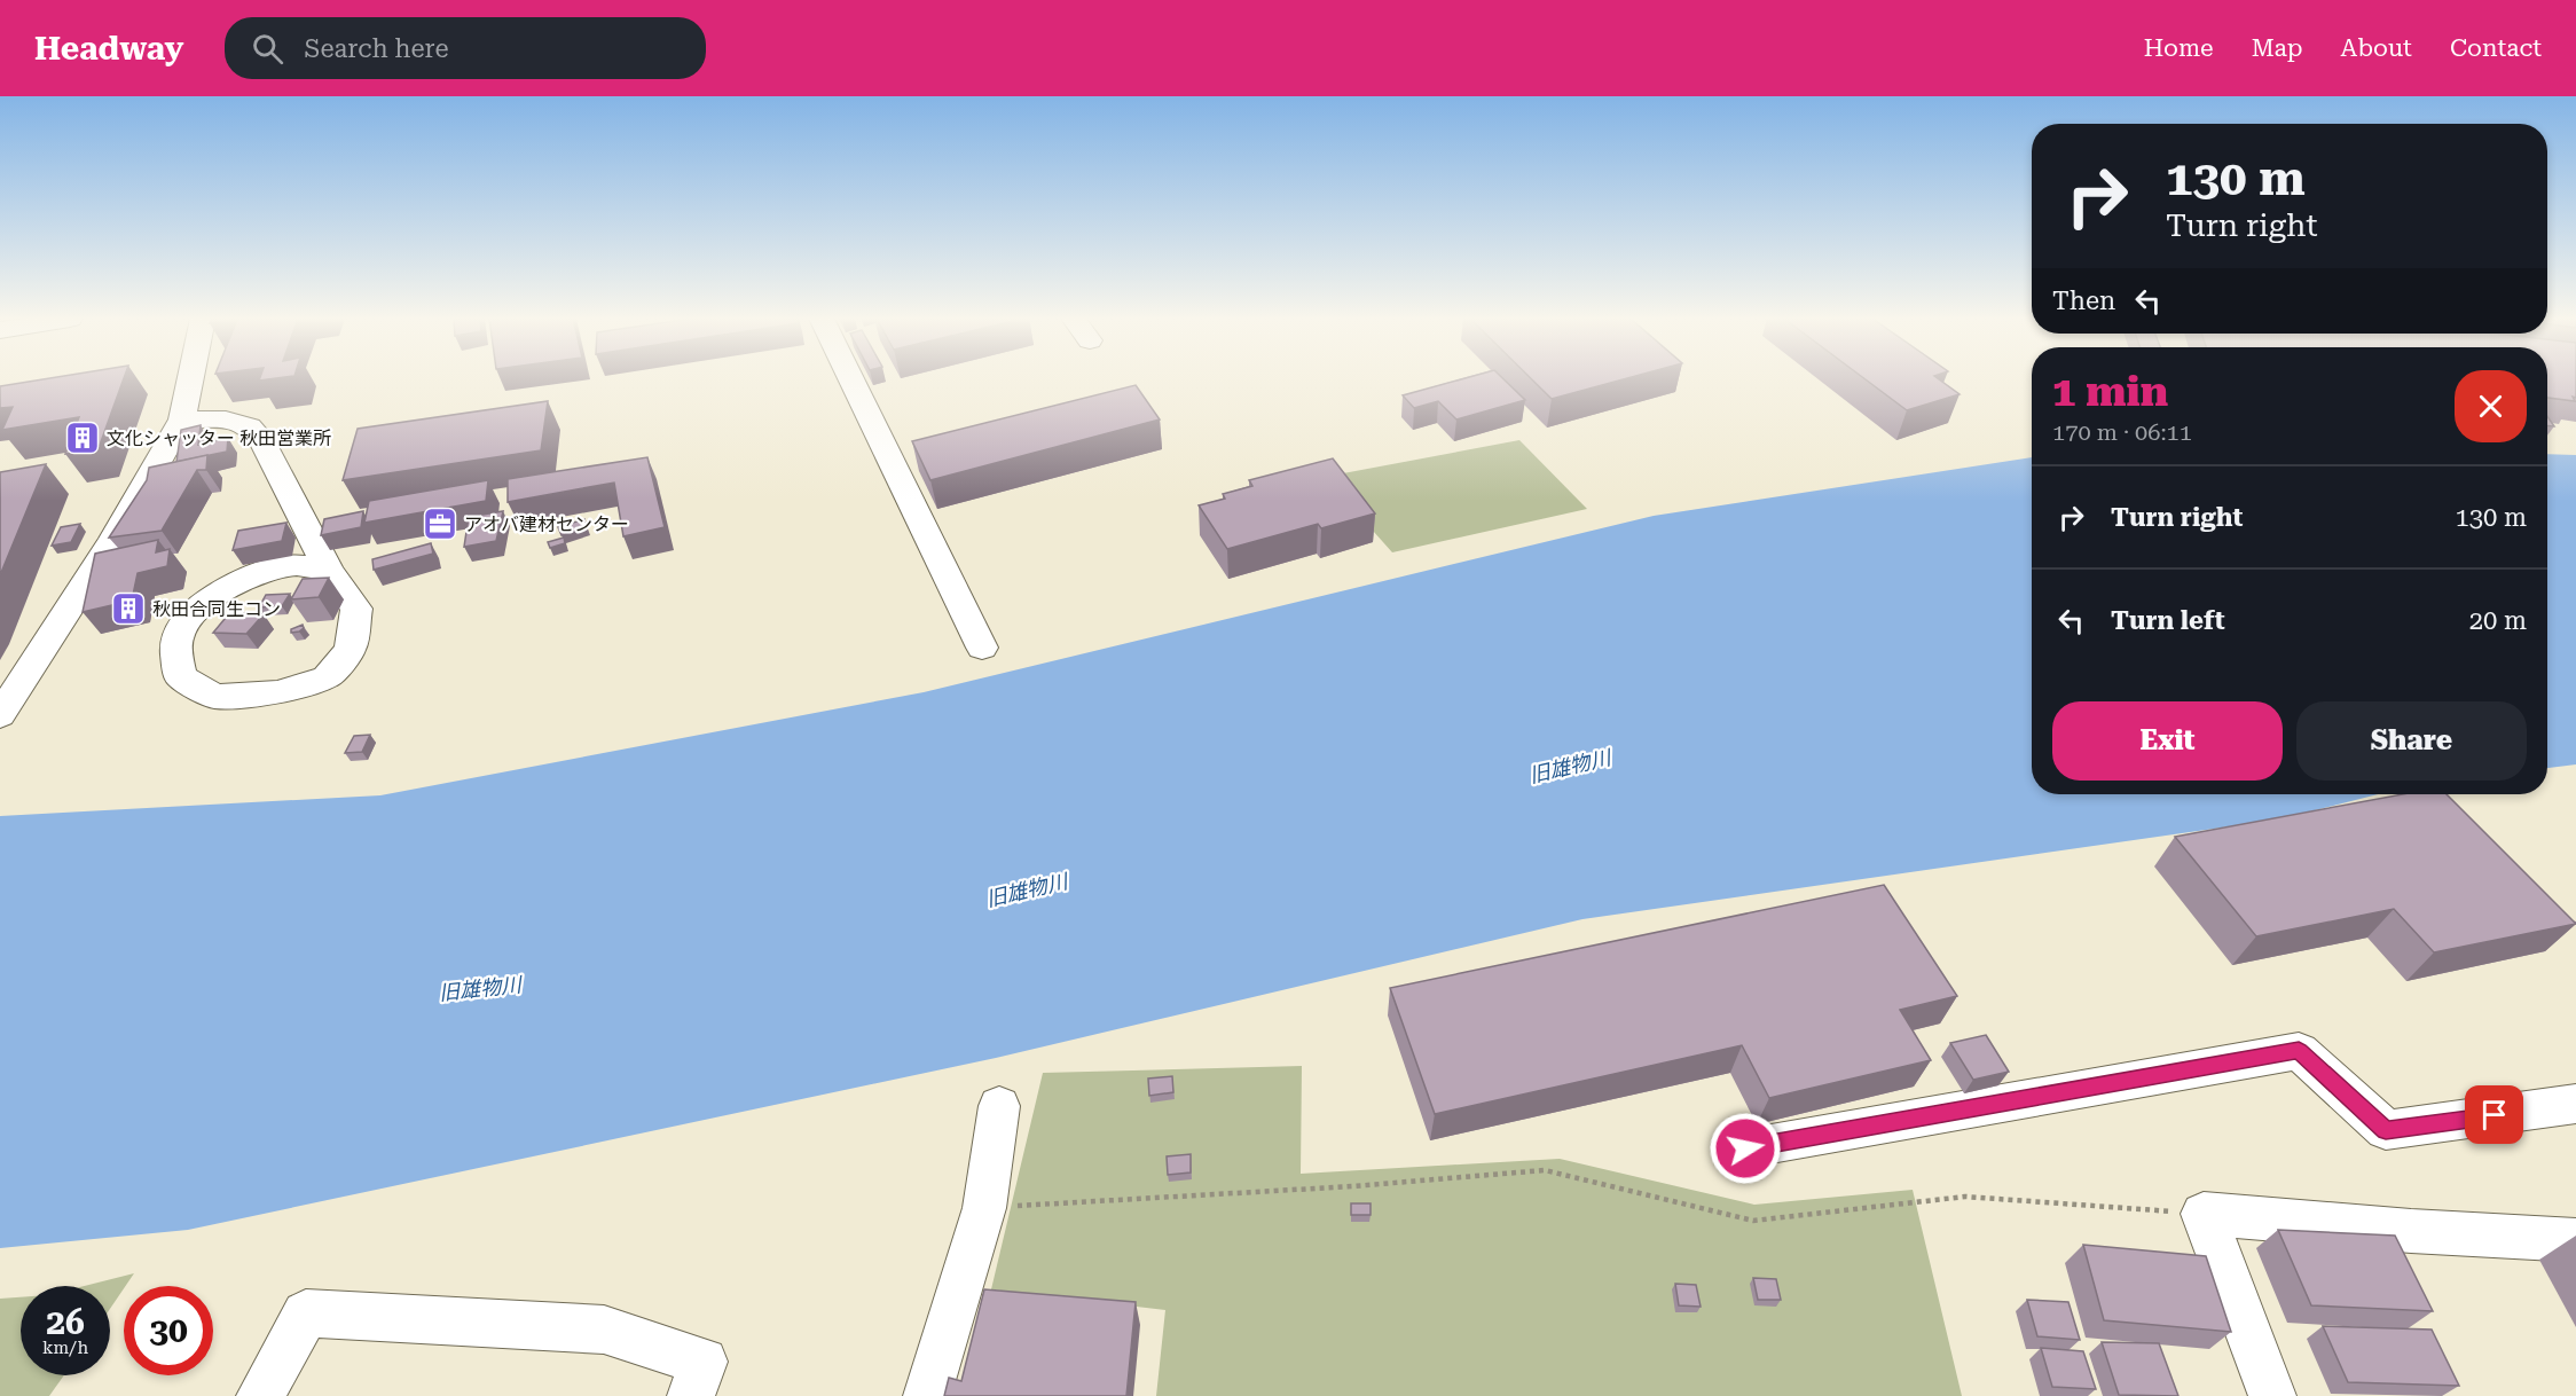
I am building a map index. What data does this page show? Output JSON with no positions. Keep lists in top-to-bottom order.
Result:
{
  "water": ["旧雄物川"],
  "places": {
    "building": ["文化シャッター 秋田営業所", "秋田合同生コン"],
    "office": ["アオバ建材センター"]
  },
  "page": {
    "header": "Headway",
    "search": "Search here",
    "nav": [
      "Home",
      "Map",
      "About",
      "Contact"
    ],
    "turn": ["130 m", "Turn right"],
    "then": "Then",
    "heading": ["1 min", "170 m · 06:11"],
    "list": [
      {
        "name": "Turn right",
        "value": "130 m"
      },
      {
        "name": "Turn left",
        "value": "20 m"
      }
    ],
    "buttons": ["Exit", "Share"],
    "speed": "26 km/h",
    "limit": "30"
  }
}
